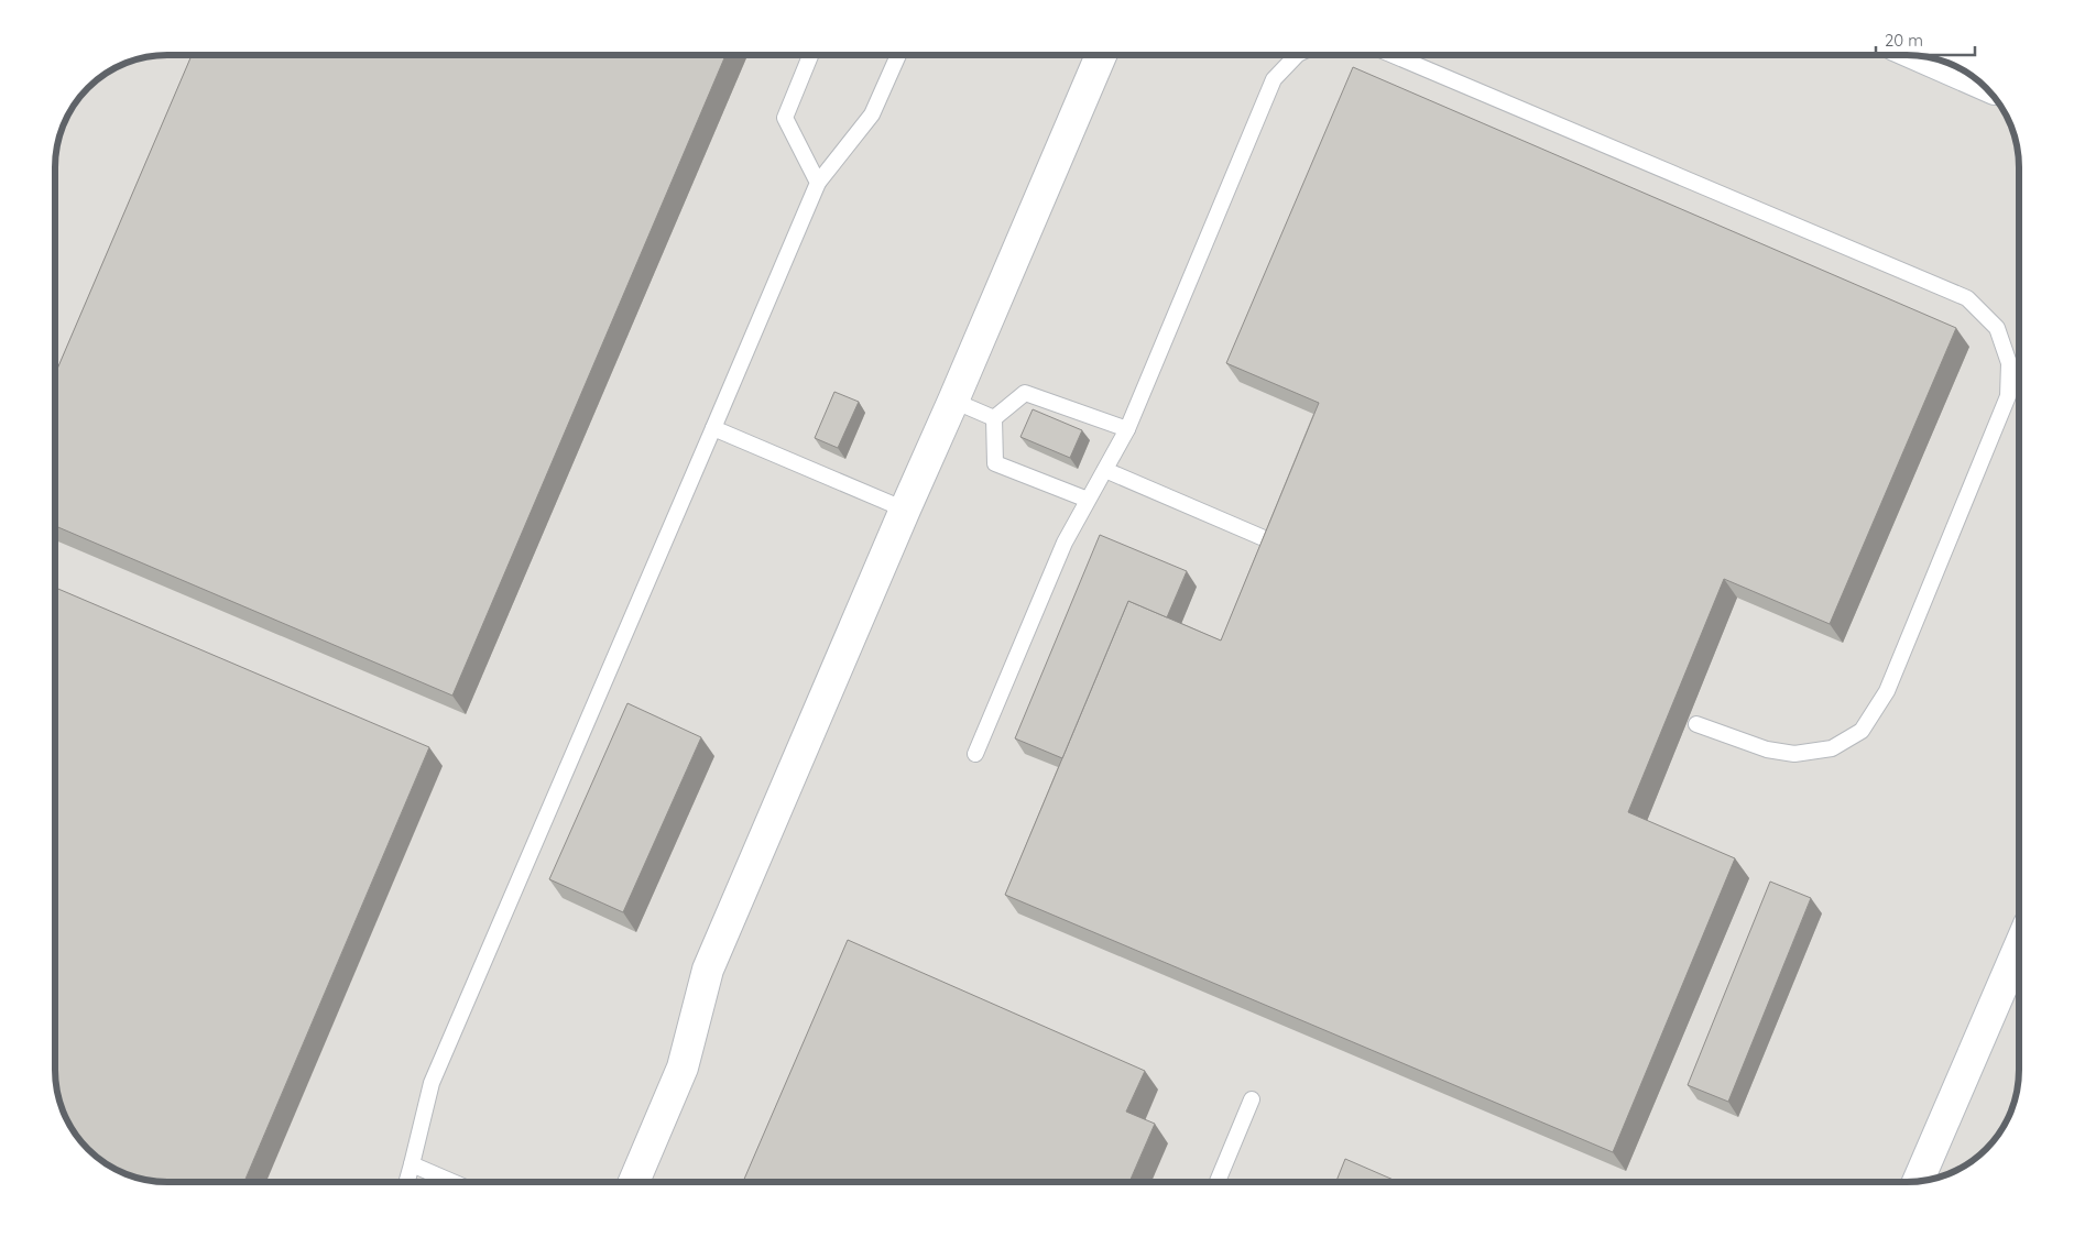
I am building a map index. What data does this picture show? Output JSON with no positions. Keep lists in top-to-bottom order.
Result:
{
  "scale_bar": "20 m"
}
